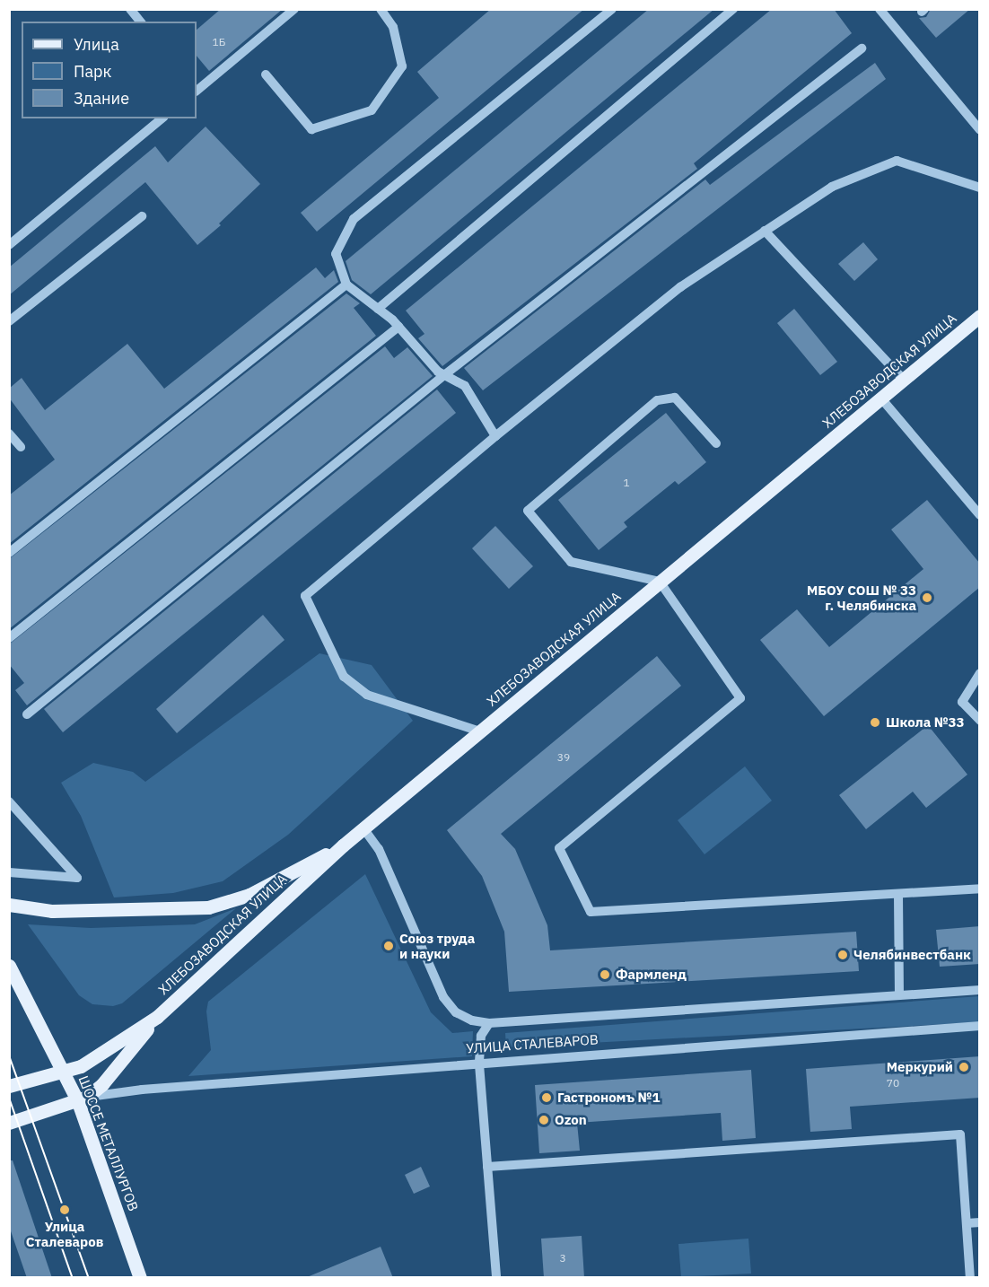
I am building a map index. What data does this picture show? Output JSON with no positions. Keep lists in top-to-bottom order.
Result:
{
  "streets": {
    "main road": ["ХЛЕБОЗАВОДСКАЯ УЛИЦА", "УЛИЦА СТАЛЕВАРОВ", "ШОССЕ МЕТАЛЛУРГОВ"]
  },
  "crossings": [
    ["ХЛЕБОЗАВОДСКАЯ УЛИЦА", "УЛИЦА СТАЛЕВАРОВ"],
    ["ХЛЕБОЗАВОДСКАЯ УЛИЦА", "ШОССЕ МЕТАЛЛУРГОВ"],
    ["УЛИЦА СТАЛЕВАРОВ", "ШОССЕ МЕТАЛЛУРГОВ"]
  ],
  "places": [
    "МБОУ СОШ № 33 г. Челябинска",
    "Школа №33",
    "Союз труда и науки",
    "Челябинвестбанк",
    "Фармленд",
    "Меркурий",
    "Гастрономъ №1",
    "Ozon",
    "Улица Сталеваров"
  ],
  "house_numbers": [
    "1Б",
    "1",
    "39",
    "70",
    "3"
  ],
  "legend": ["Улица", "Парк", "Здание"]
}
